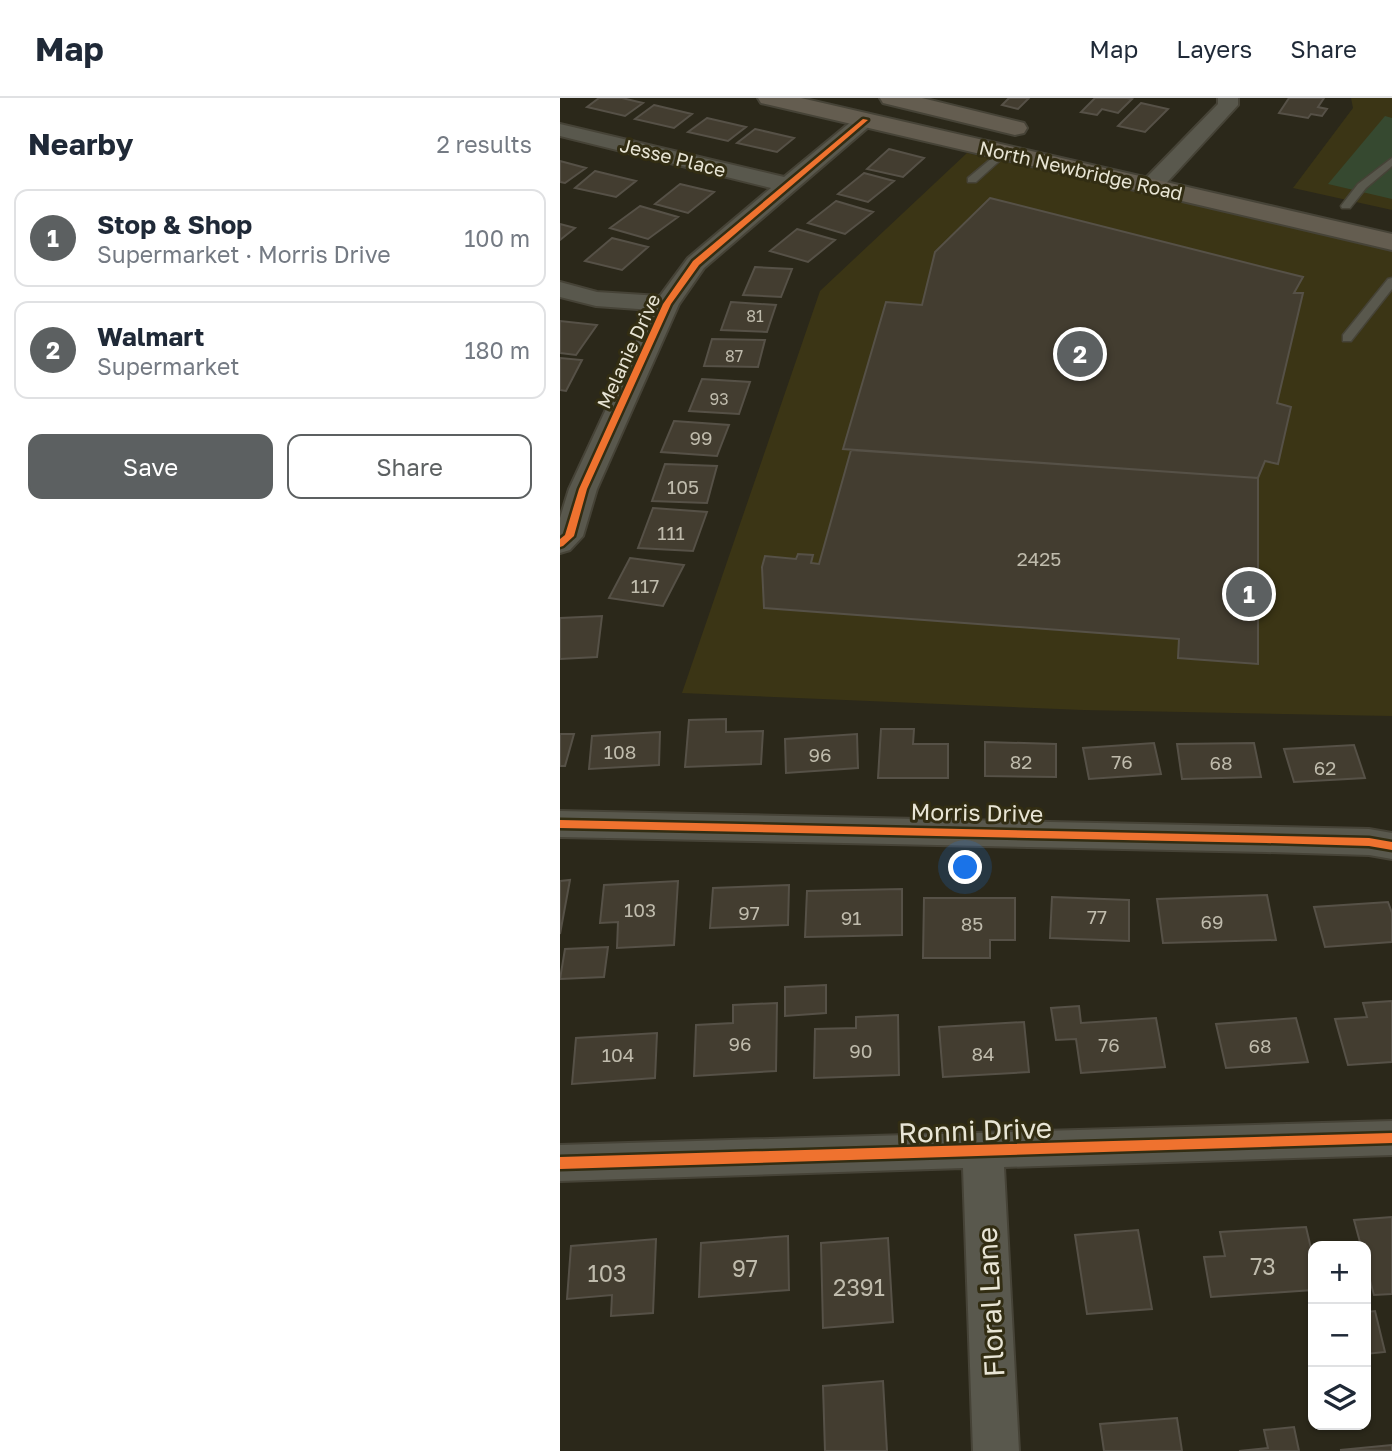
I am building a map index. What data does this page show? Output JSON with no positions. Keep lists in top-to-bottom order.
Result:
{
  "streets": {
    "main road": ["North Newbridge Road"],
    "street": [
      "Jesse Place",
      "Melanie Drive",
      "Morris Drive",
      "Ronni Drive",
      "Floral Lane"
    ]
  },
  "crossings": [
    ["Jesse Place", "Melanie Drive"],
    ["North Newbridge Road", "Melanie Drive"],
    ["Ronni Drive", "Floral Lane"]
  ],
  "house_numbers": [
    "81",
    "87",
    "93",
    "99",
    "105",
    "111",
    "2425",
    "117",
    "108",
    "96",
    "82",
    "76",
    "68",
    "62",
    "103",
    "97",
    "77",
    "91",
    "69",
    "85",
    "96",
    "76",
    "68",
    "90",
    "84",
    "104",
    "73",
    "97",
    "103",
    "2391"
  ],
  "page": {
    "header": "Map",
    "nav": ["Map", "Layers", "Share"],
    "heading": ["Nearby", "2 results"],
    "list": [
      {
        "mark": "1",
        "name": "Stop & Shop",
        "note": "Supermarket · Morris Drive",
        "value": "100 m"
      },
      {
        "mark": "2",
        "name": "Walmart",
        "note": "Supermarket",
        "value": "180 m"
      }
    ],
    "pins": ["2", "1"],
    "buttons": ["Save", "Share"],
    "map_buttons": ["+", "−"]
  }
}
